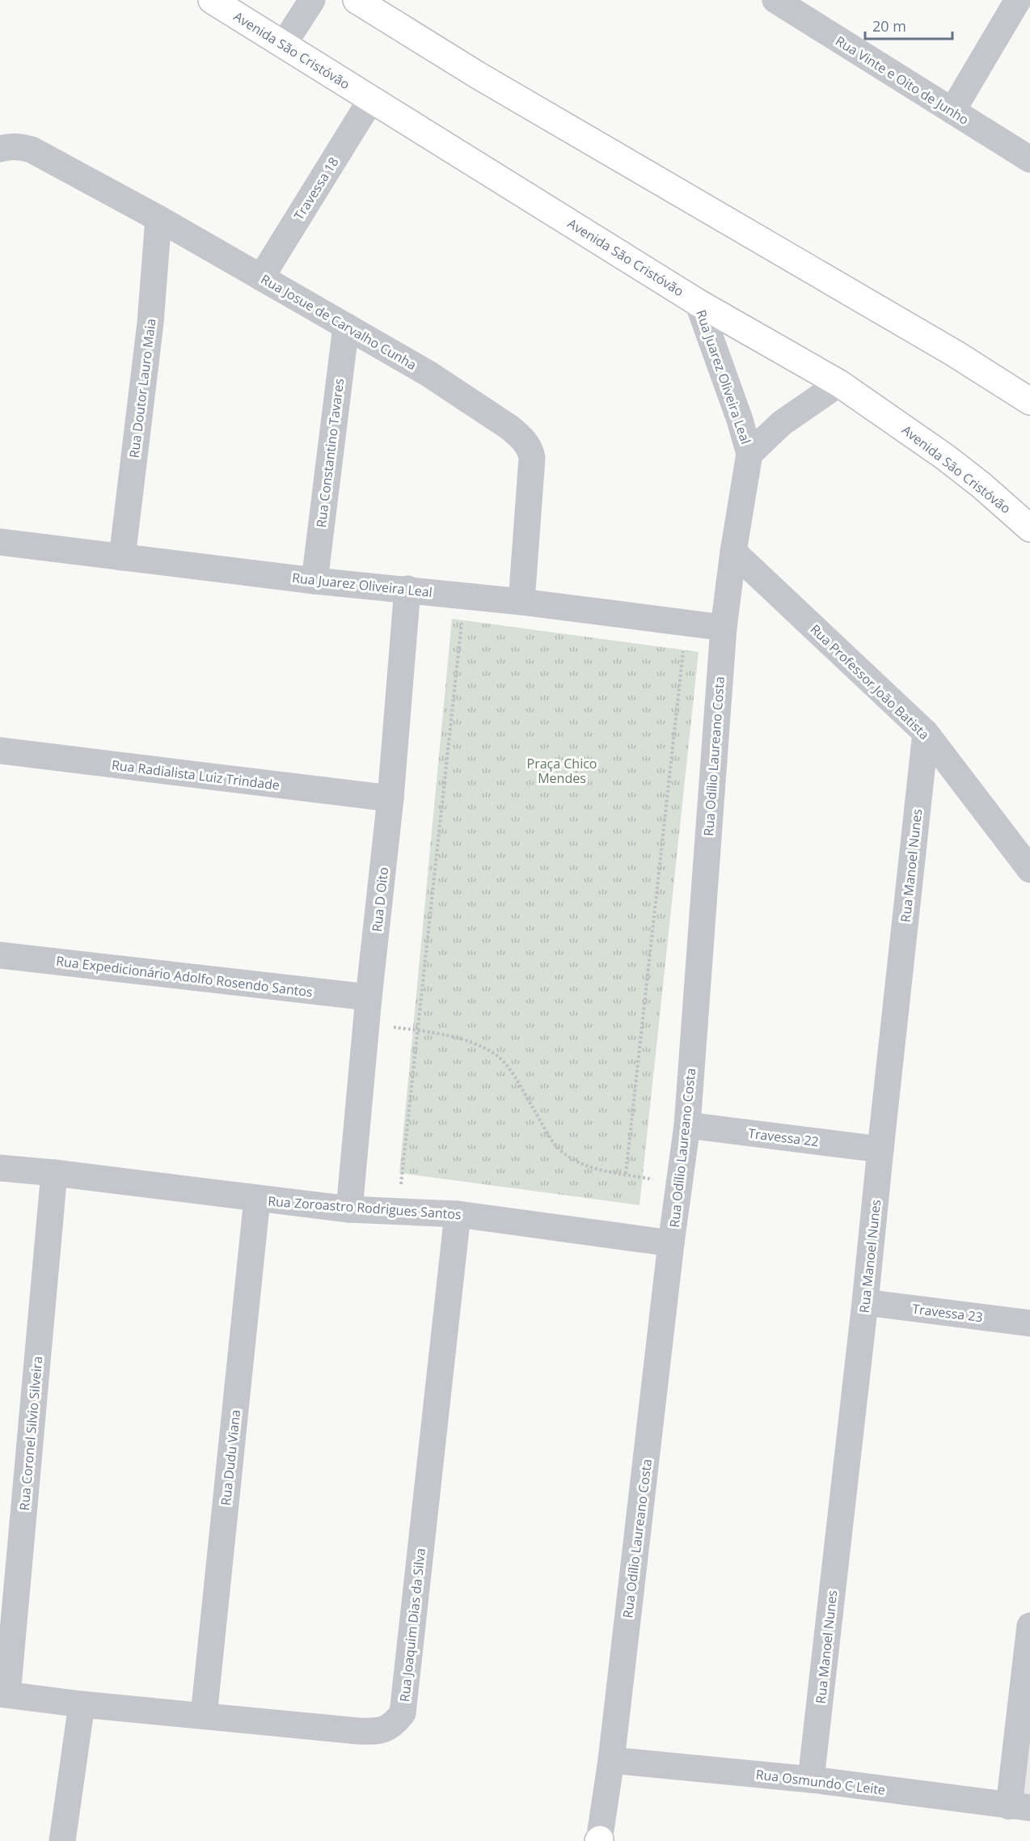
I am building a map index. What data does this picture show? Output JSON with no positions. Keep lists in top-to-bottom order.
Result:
{
  "streets": {
    "street": [
      "Avenida São Cristóvão",
      "Rua Vinte e Oito de Junho",
      "Travessa 18",
      "Rua Josue de Carvalho Cunha",
      "Rua Juarez Oliveira Leal",
      "Rua Doutor Lauro Maia",
      "Rua Constantino Tavares",
      "Rua Professor João Batista",
      "Rua Odílio Laureano Costa",
      "Rua Radialista Luiz Trindade",
      "Rua Manoel Nunes",
      "Rua D Oito",
      "Rua Expedicionário Adolfo Rosendo Santos",
      "Travessa 22",
      "Rua Zoroastro Rodrigues Santos",
      "Travessa 23",
      "Rua Coronel Silvio Silveira",
      "Rua Dudu Viana",
      "Rua Joaquim Dias da Silva",
      "Rua Osmundo C Leite"
    ]
  },
  "crossings": [
    ["Avenida São Cristóvão", "Travessa 18"],
    ["Avenida São Cristóvão", "Rua Juarez Oliveira Leal"],
    ["Travessa 18", "Rua Josue de Carvalho Cunha"],
    ["Rua Josue de Carvalho Cunha", "Rua Juarez Oliveira Leal"],
    ["Rua Josue de Carvalho Cunha", "Rua Doutor Lauro Maia"],
    ["Rua Josue de Carvalho Cunha", "Rua Constantino Tavares"],
    ["Rua Juarez Oliveira Leal", "Rua Doutor Lauro Maia"],
    ["Rua Juarez Oliveira Leal", "Rua Constantino Tavares"],
    ["Rua Juarez Oliveira Leal", "Rua Odílio Laureano Costa"],
    ["Rua Juarez Oliveira Leal", "Rua D Oito"],
    ["Rua Professor João Batista", "Rua Odílio Laureano Costa"],
    ["Rua Professor João Batista", "Rua Manoel Nunes"],
    ["Rua Odílio Laureano Costa", "Travessa 22"],
    ["Rua Odílio Laureano Costa", "Rua Zoroastro Rodrigues Santos"],
    ["Rua Odílio Laureano Costa", "Rua Osmundo C Leite"],
    ["Rua Radialista Luiz Trindade", "Rua D Oito"],
    ["Rua Manoel Nunes", "Travessa 22"],
    ["Rua Manoel Nunes", "Travessa 23"],
    ["Rua Manoel Nunes", "Rua Osmundo C Leite"],
    ["Rua D Oito", "Rua Expedicionário Adolfo Rosendo Santos"],
    ["Rua D Oito", "Rua Zoroastro Rodrigues Santos"],
    ["Rua Zoroastro Rodrigues Santos", "Rua Coronel Silvio Silveira"],
    ["Rua Zoroastro Rodrigues Santos", "Rua Dudu Viana"],
    ["Rua Zoroastro Rodrigues Santos", "Rua Joaquim Dias da Silva"],
    ["Rua Coronel Silvio Silveira", "Rua Joaquim Dias da Silva"],
    ["Rua Dudu Viana", "Rua Joaquim Dias da Silva"]
  ],
  "parks": ["Praça Chico Mendes"],
  "scale_bar": "20 m"
}
